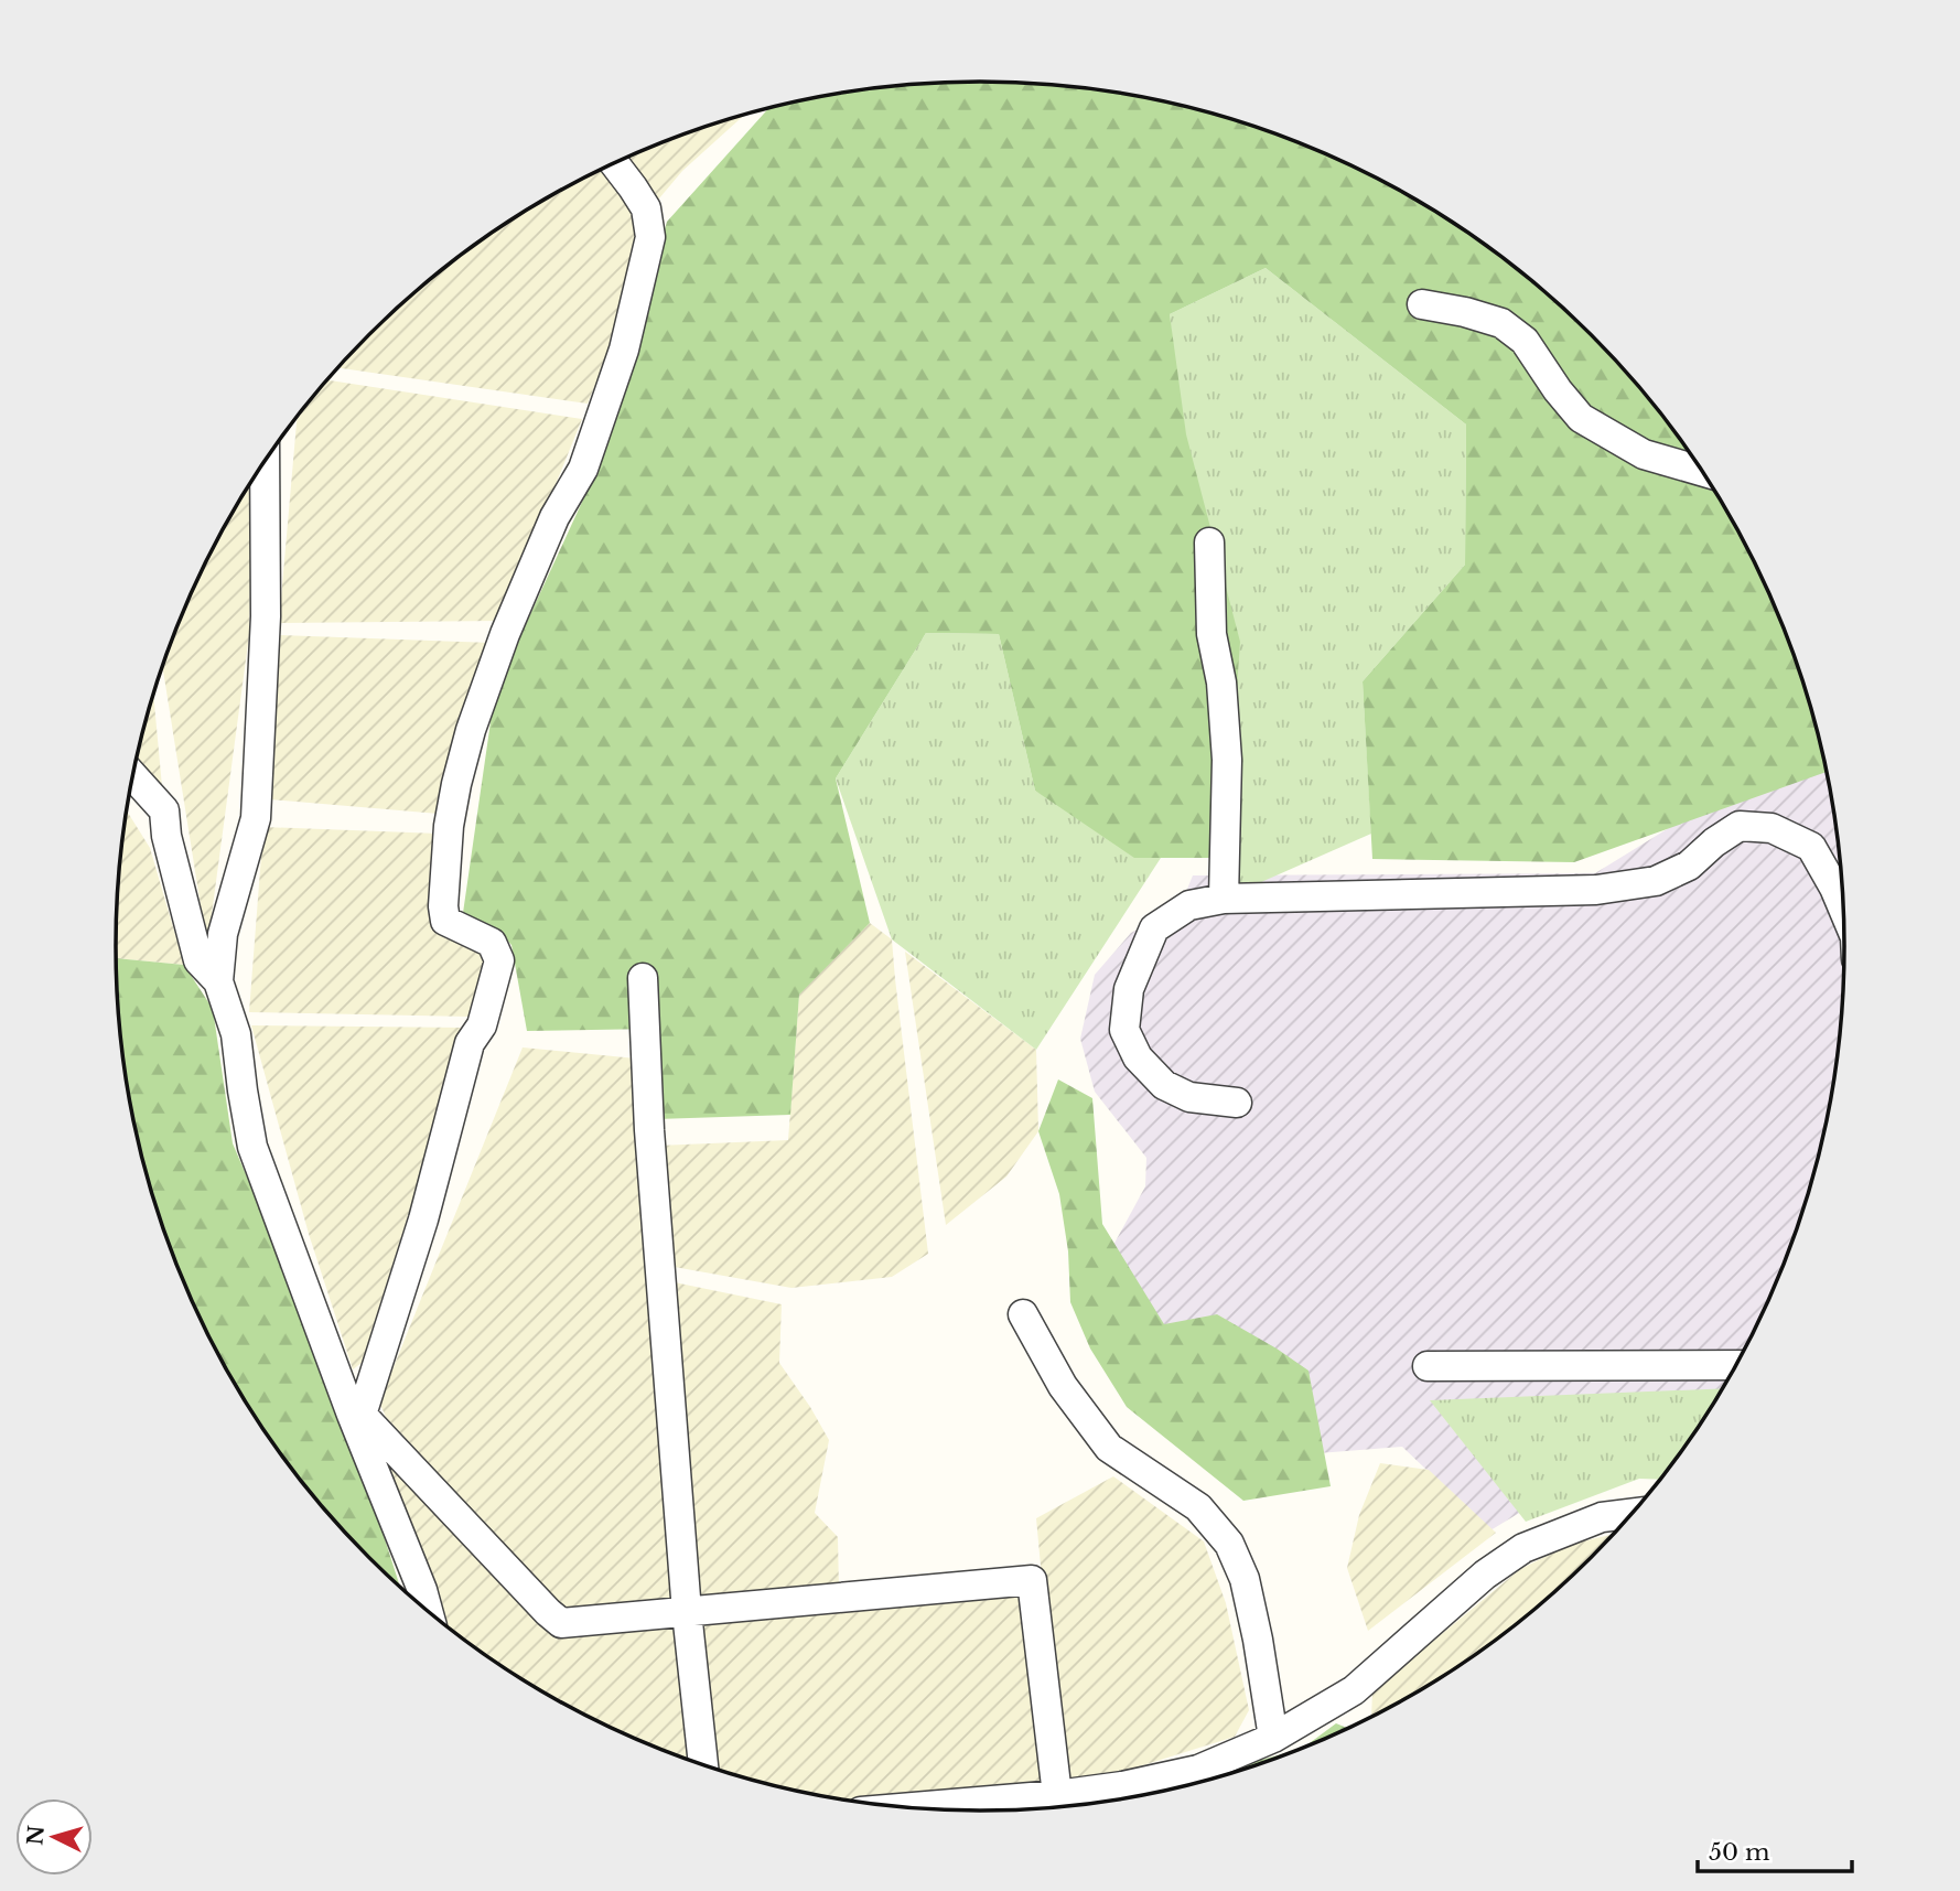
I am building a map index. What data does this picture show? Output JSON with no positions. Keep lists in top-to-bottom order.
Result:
{
  "scale_bar": "50 m",
  "north": "left"
}
